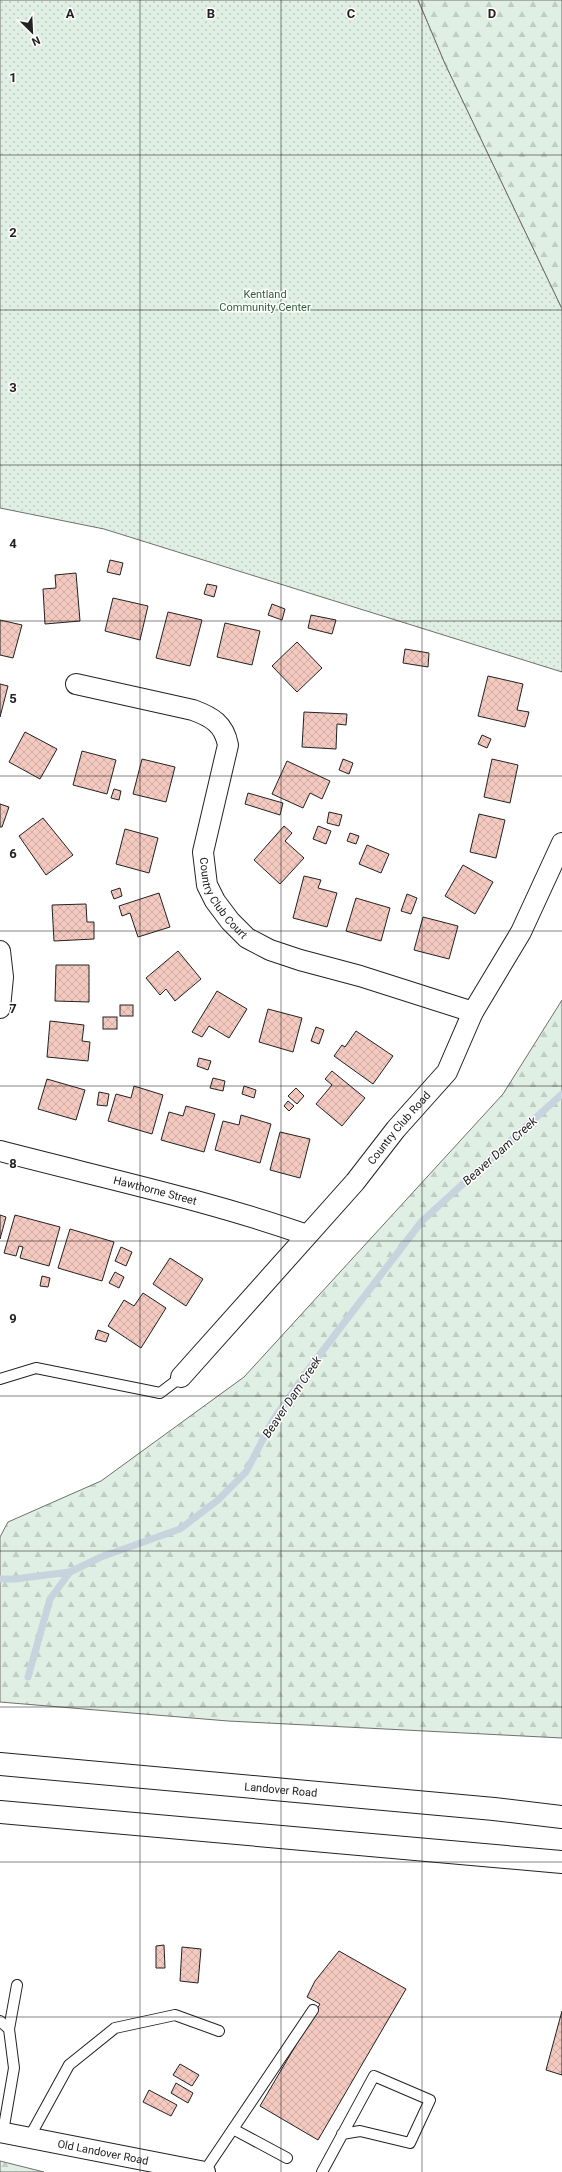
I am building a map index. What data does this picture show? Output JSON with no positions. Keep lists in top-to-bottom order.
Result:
{
  "streets": {
    "main road": ["Landover Road"],
    "street": [
      "Country Club Court",
      "Country Club Road",
      "Hawthorne Street",
      "Old Landover Road"
    ]
  },
  "crossings": [
    ["Country Club Court", "Country Club Road"],
    ["Country Club Road", "Hawthorne Street"]
  ],
  "water": ["Beaver Dam Creek"],
  "parks": ["Kentland Community Center"],
  "north": "bottom right",
  "grid": {
    "columns": [
      "A",
      "B",
      "C",
      "D"
    ],
    "rows": [
      "1",
      "2",
      "3",
      "4",
      "5",
      "6",
      "7",
      "8",
      "9"
    ]
  }
}
